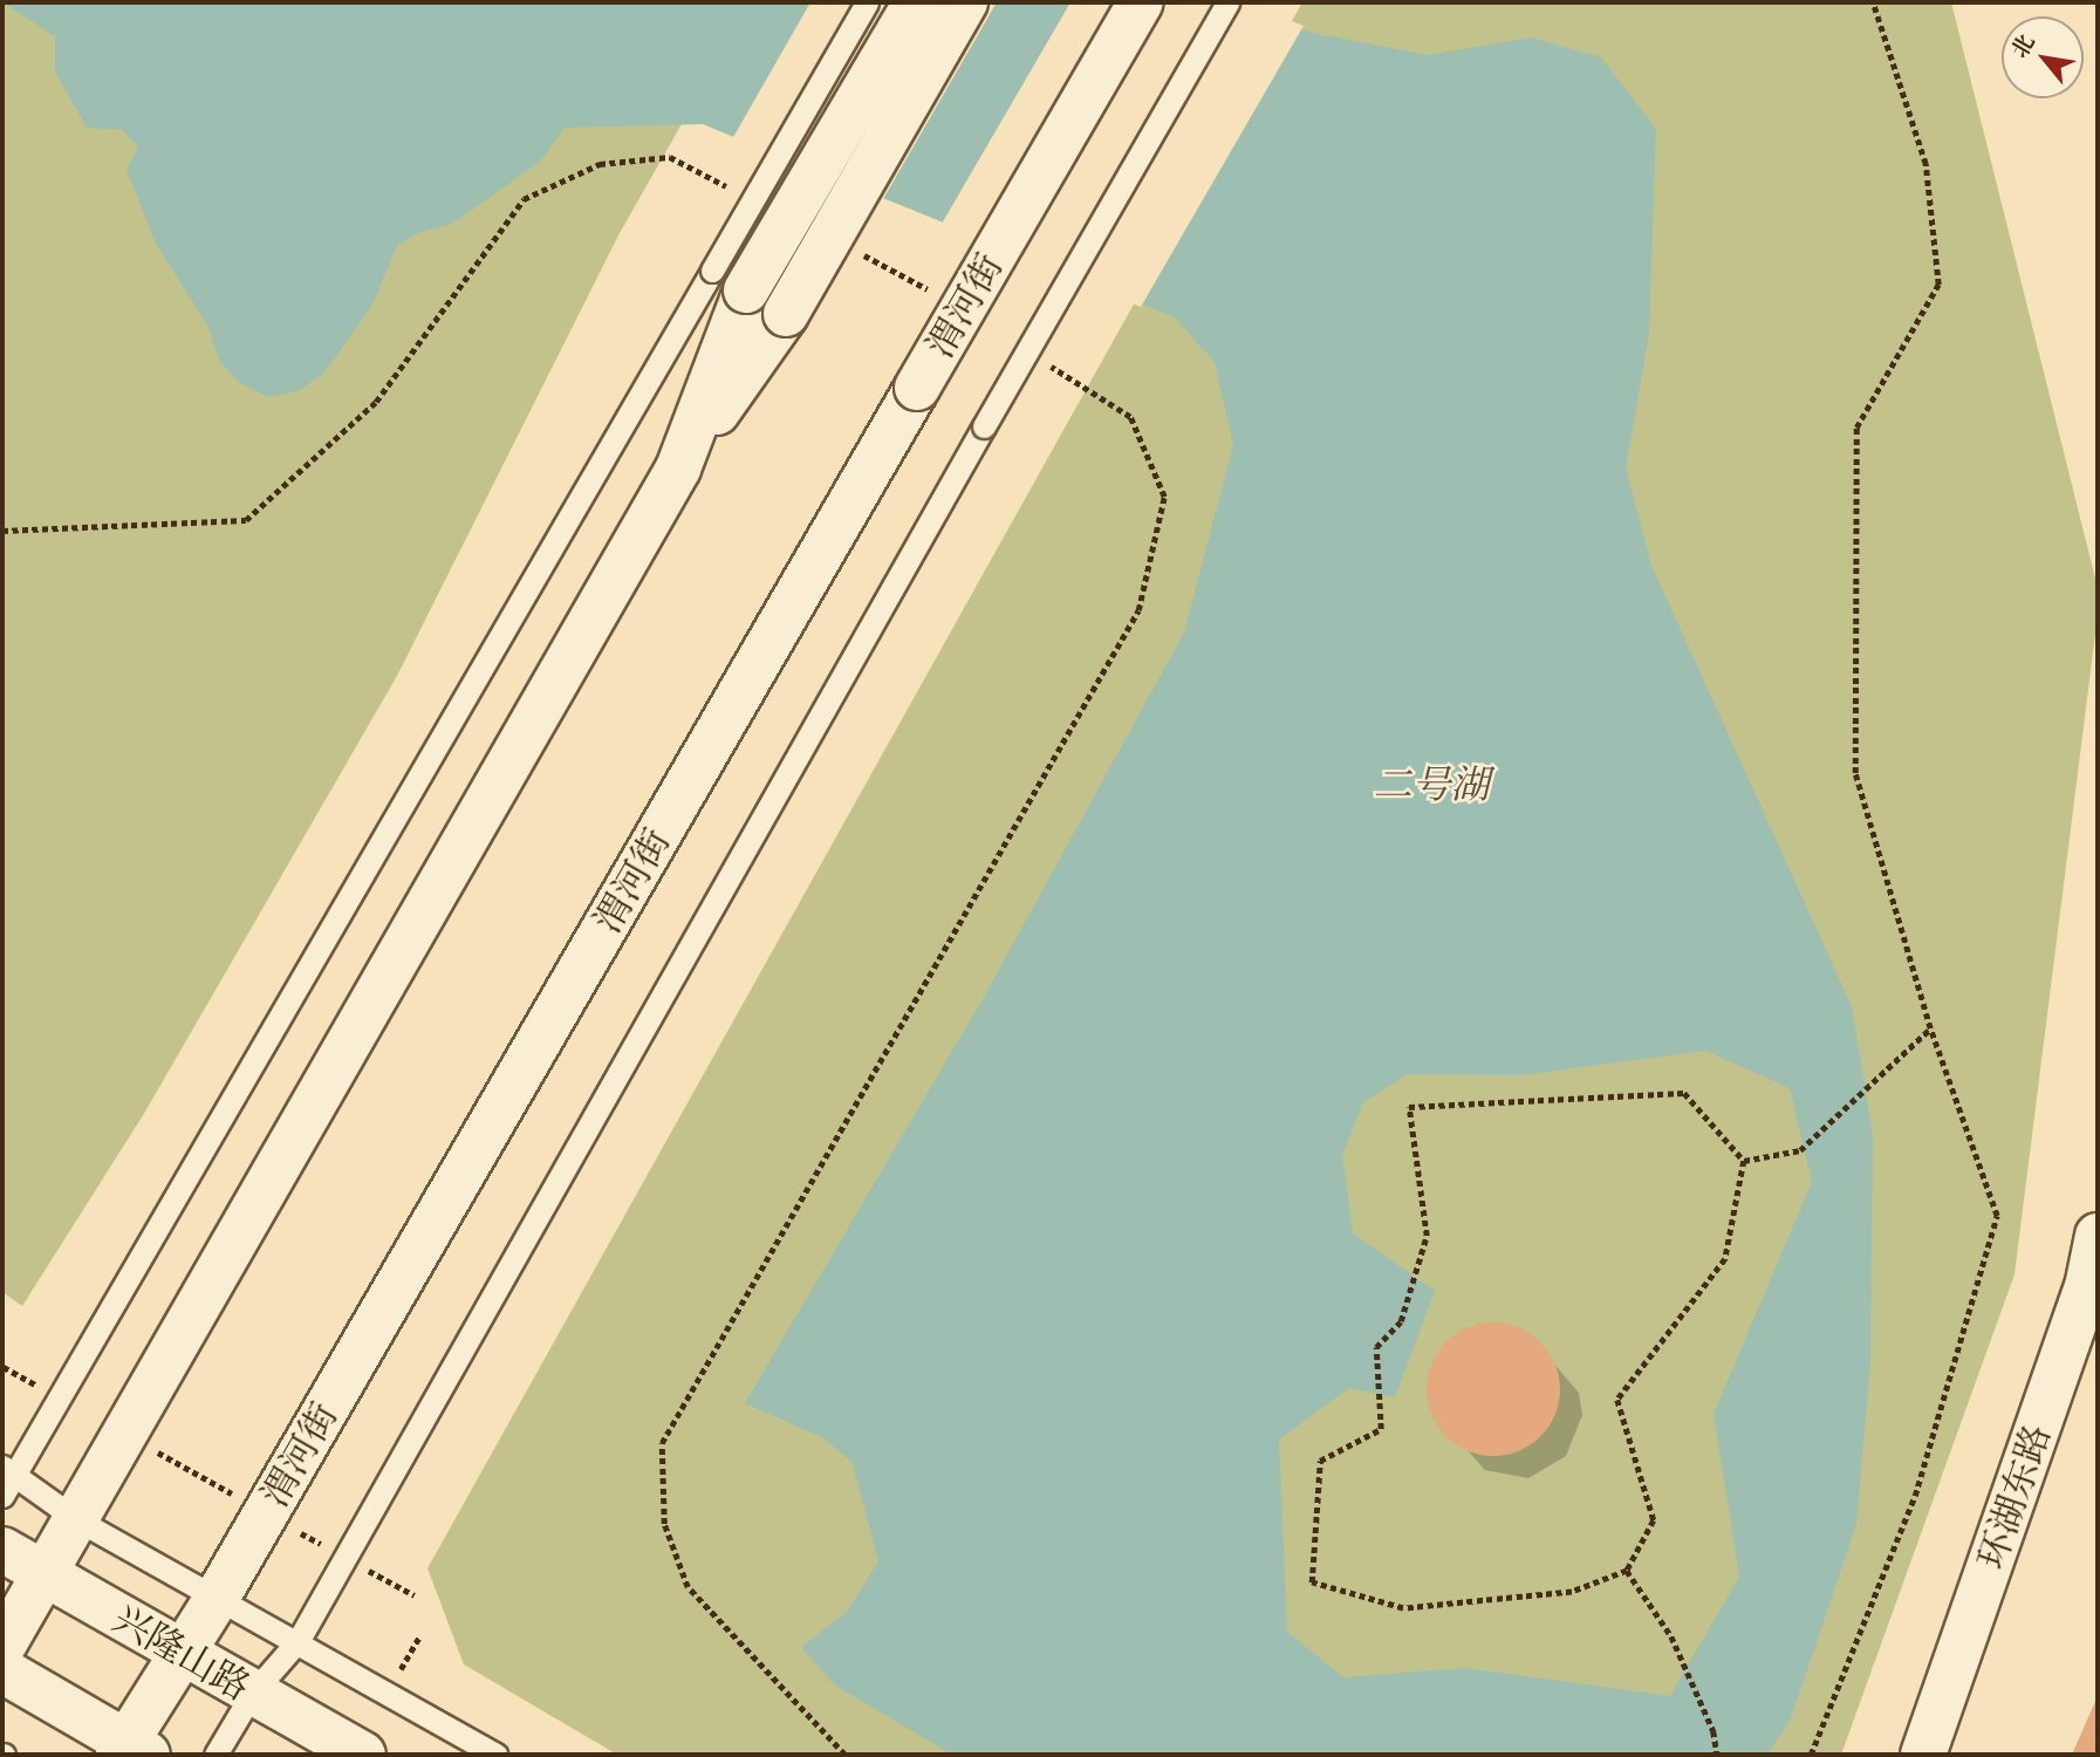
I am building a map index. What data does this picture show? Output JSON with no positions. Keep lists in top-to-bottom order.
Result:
{
  "streets": {
    "main road": ["渭河街", "环湖东路", "兴隆山路"]
  },
  "crossings": [
    ["渭河街", "兴隆山路"]
  ],
  "water": ["二号湖"],
  "north": "top left"
}
